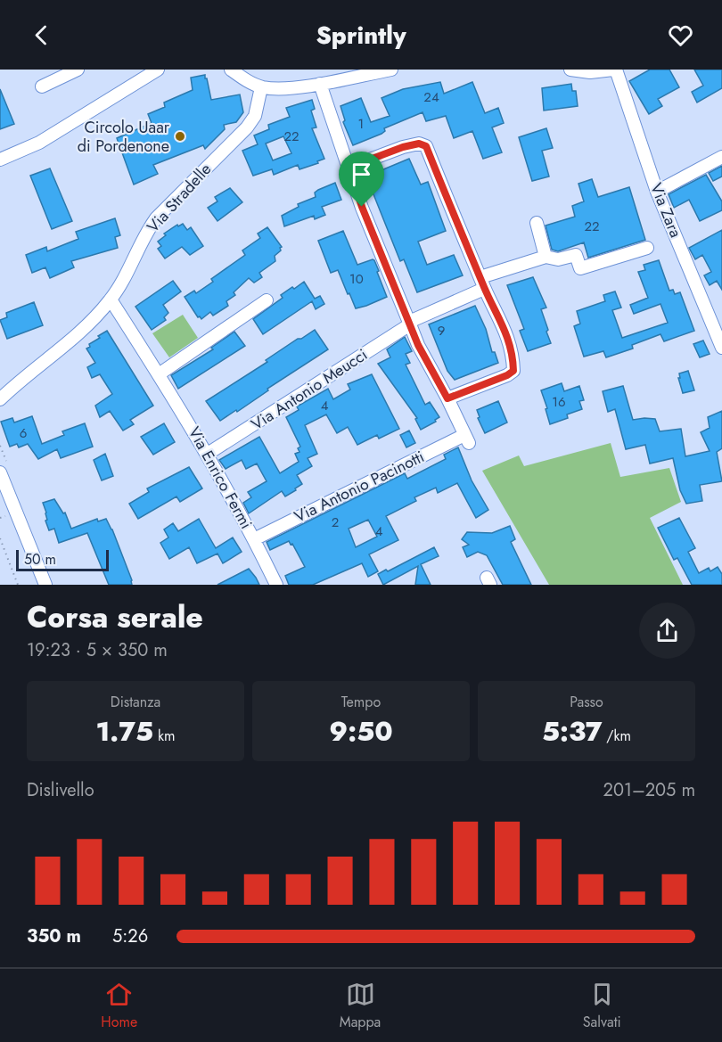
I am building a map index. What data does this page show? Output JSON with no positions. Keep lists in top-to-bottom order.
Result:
{
  "streets": {
    "street": [
      "Via Stradelle",
      "Via Zara",
      "Via Antonio Meucci",
      "Via Enrico Fermi",
      "Via Antonio Pacinotti"
    ]
  },
  "crossings": [
    ["Via Stradelle", "Via Enrico Fermi"],
    ["Via Antonio Meucci", "Via Enrico Fermi"],
    ["Via Enrico Fermi", "Via Antonio Pacinotti"]
  ],
  "places": ["Circolo Uaar di Pordenone"],
  "house_numbers": [
    "24",
    "1",
    "22",
    "22",
    "10",
    "9",
    "16",
    "4",
    "6",
    "2",
    "4"
  ],
  "scale_bar": "50 m",
  "page": {
    "header": "Sprintly",
    "scale": "50 m",
    "heading": ["Corsa serale", "19:23 · 5 × 350 m"],
    "stats": [
      ["Distanza", "1.75 km"],
      ["Tempo", "9:50"],
      ["Passo", "5:37 /km"]
    ],
    "chart": ["Dislivello", "201–205 m"],
    "list": [
      {
        "name": "350 m",
        "note": "5:26"
      }
    ],
    "tabs": ["Home", "Mappa", "Salvati"]
  }
}
